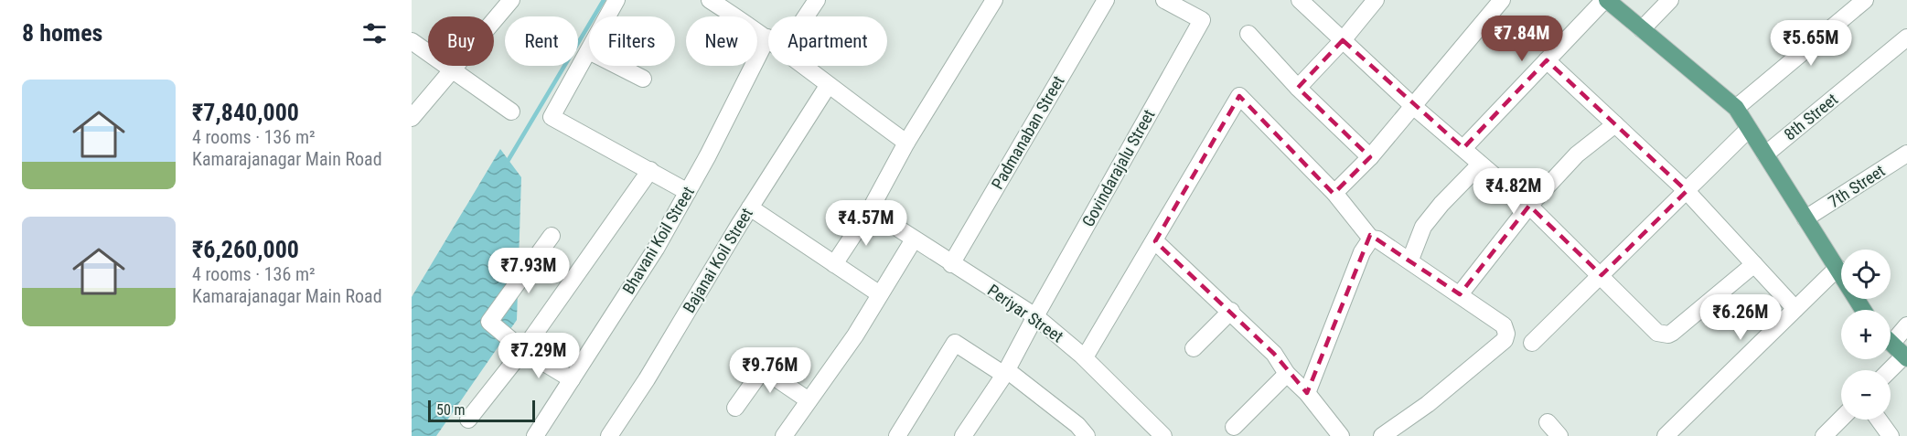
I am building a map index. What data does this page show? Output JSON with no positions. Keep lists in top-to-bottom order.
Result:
{
  "streets": {
    "street": [
      "8th Street",
      "Padmanaban Street",
      "Govindarajalu Street",
      "7th Street",
      "Bhavani Koil Street",
      "Bajanai Koil Street",
      "Periyar Street"
    ]
  },
  "crossings": [
    ["Padmanaban Street", "Periyar Street"],
    ["Govindarajalu Street", "Periyar Street"]
  ],
  "scale_bar": "50 m",
  "page": {
    "heading": "8 homes",
    "price": [
      "₹7.84M",
      "₹5.65M",
      "₹4.82M",
      "₹4.57M",
      "₹7.93M",
      "₹6.26M",
      "₹7.29M",
      "₹9.76M"
    ],
    "chip": [
      "Buy",
      "Rent",
      "Filters",
      "New",
      "Apartment"
    ],
    "list": [
      {
        "name": "₹7,840,000",
        "note": "4 rooms · 136 m² · Kamarajanagar Main Road"
      },
      {
        "name": "₹6,260,000",
        "note": "4 rooms · 136 m² · Kamarajanagar Main Road"
      }
    ],
    "map_buttons": ["+", "−"],
    "scale": "50 m"
  }
}
